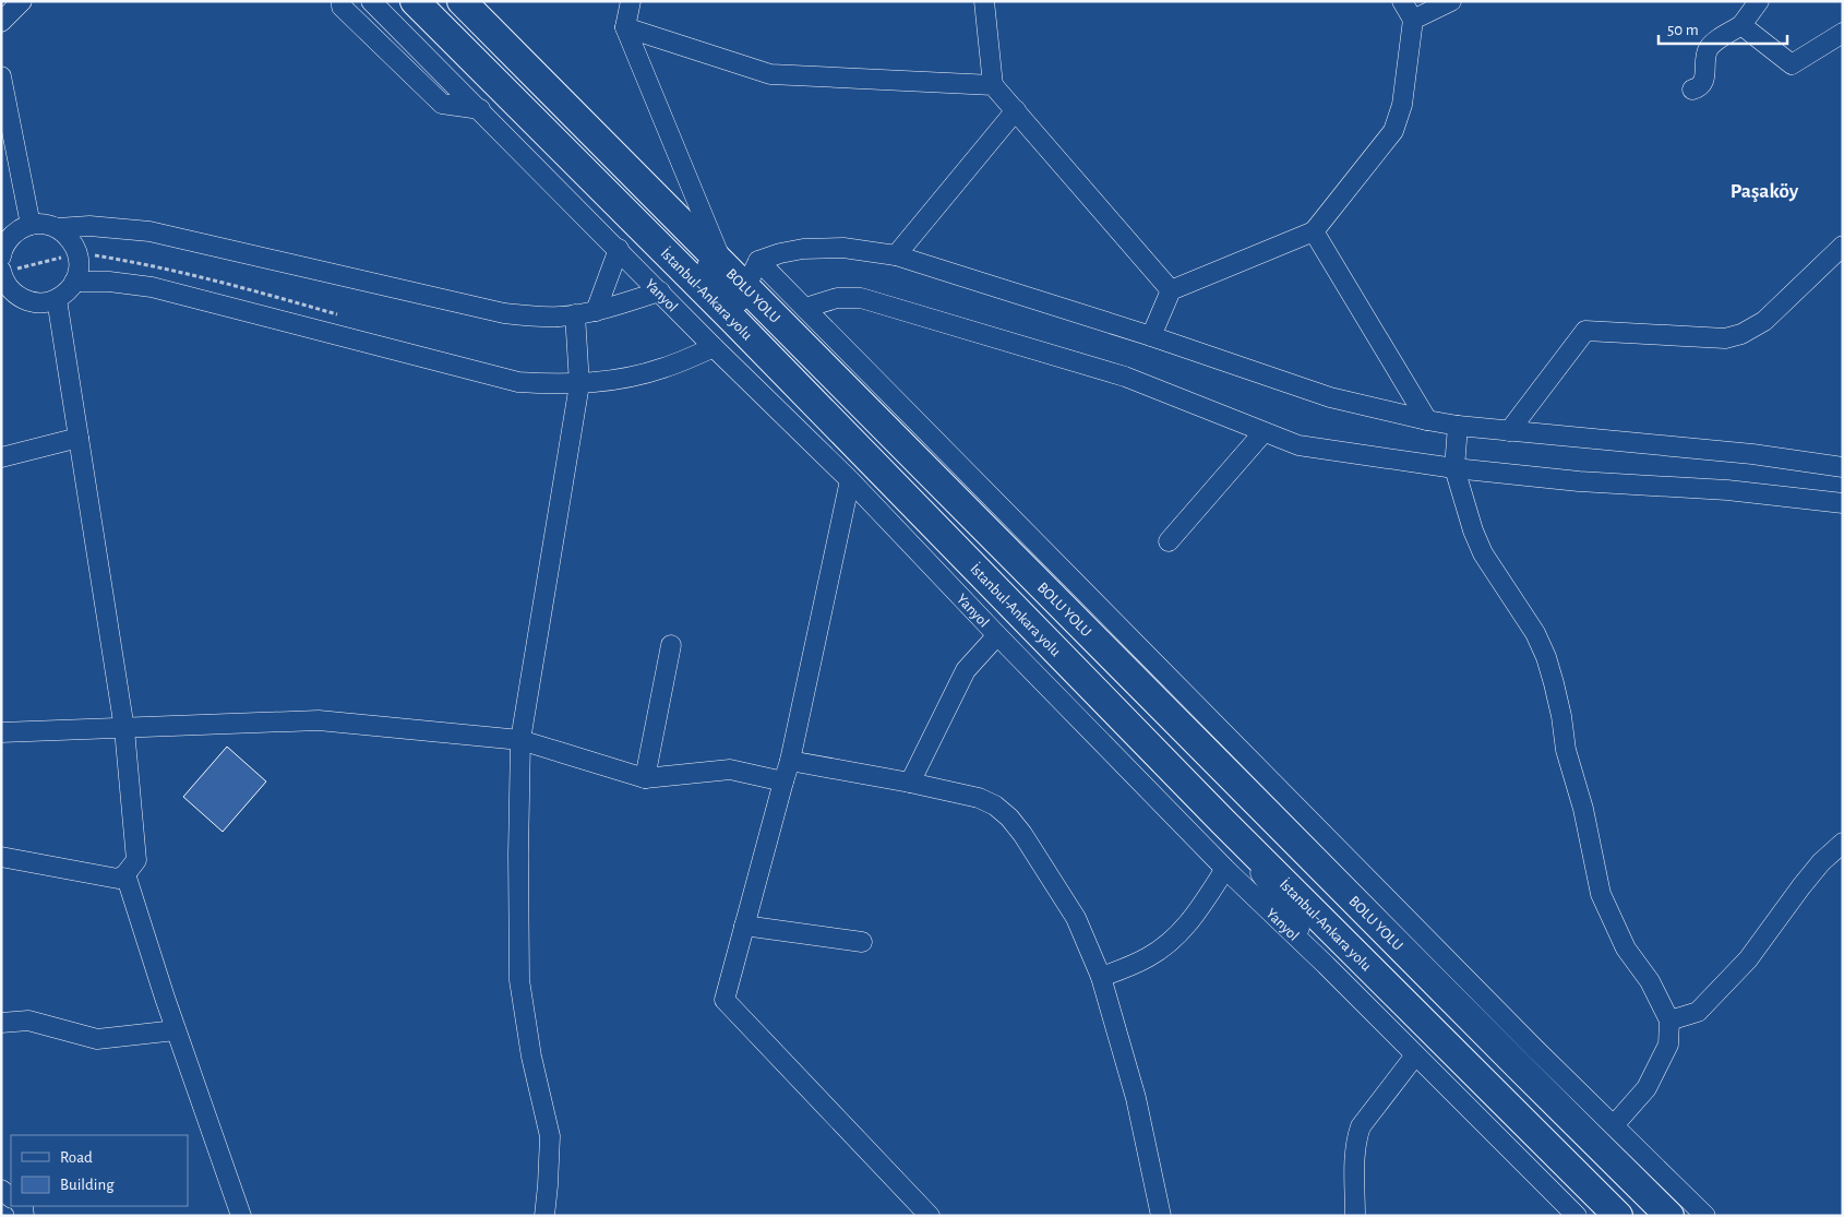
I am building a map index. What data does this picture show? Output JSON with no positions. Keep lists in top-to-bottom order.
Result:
{
  "streets": {
    "highway": ["İstanbul-Ankara yolu", "BOLU YOLU"],
    "street": ["Yanyol"]
  },
  "districts": ["Paşaköy"],
  "legend": ["Road", "Building"],
  "scale_bar": "50 m"
}
